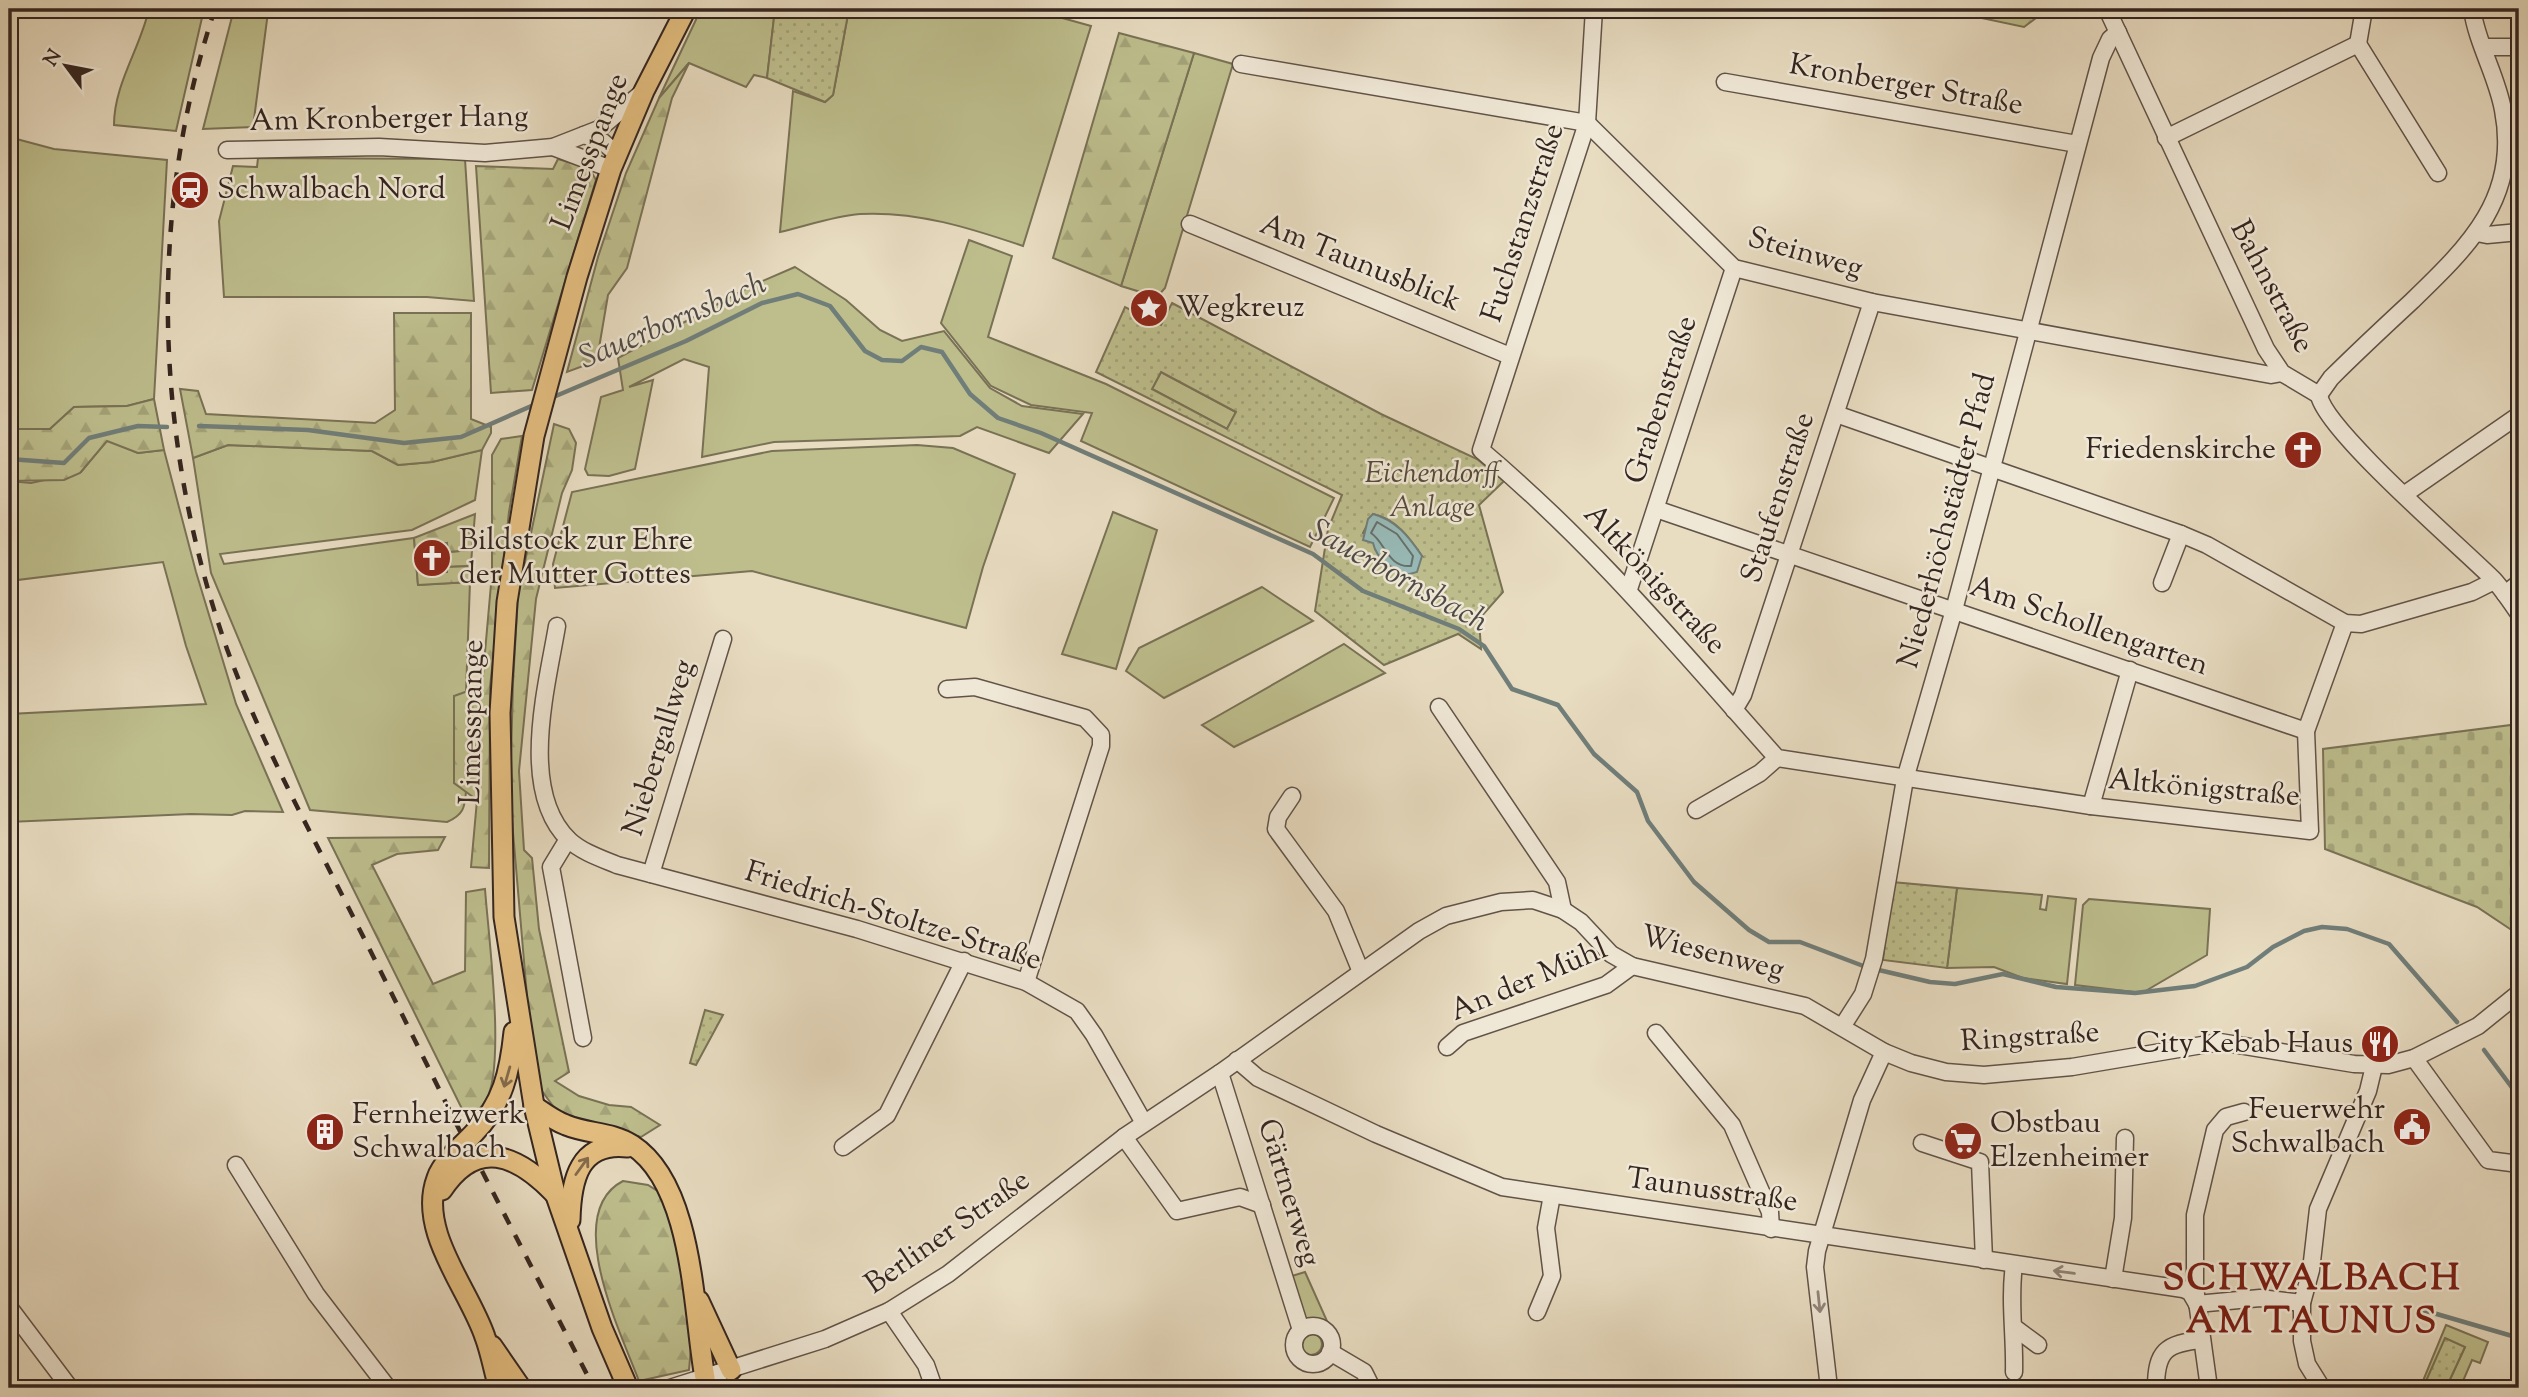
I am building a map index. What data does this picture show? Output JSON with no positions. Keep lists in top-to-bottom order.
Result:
{
  "streets": {
    "main road": ["Limesspange"],
    "street": [
      "Kronberger Straße",
      "Am Kronberger Hang",
      "Fuchstanzstraße",
      "Steinweg",
      "Am Taunusblick",
      "Bahnstraße",
      "Grabenstraße",
      "Staufenstraße",
      "Niederhöchstädter Pfad",
      "Altkönigstraße",
      "Am Schollengarten",
      "Niebergallweg",
      "Friedrich-Stoltze-Straße",
      "Wiesenweg",
      "An der Mühl",
      "Ringstraße",
      "Taunusstraße",
      "Gärtnerweg",
      "Berliner Straße"
    ]
  },
  "crossings": [
    ["Kronberger Straße", "Niederhöchstädter Pfad"],
    ["Am Kronberger Hang", "Limesspange"],
    ["Fuchstanzstraße", "Steinweg"],
    ["Fuchstanzstraße", "Am Taunusblick"],
    ["Fuchstanzstraße", "Altkönigstraße"],
    ["Steinweg", "Bahnstraße"],
    ["Steinweg", "Grabenstraße"],
    ["Steinweg", "Staufenstraße"],
    ["Steinweg", "Niederhöchstädter Pfad"],
    ["Bahnstraße", "Niederhöchstädter Pfad"],
    ["Grabenstraße", "Altkönigstraße"],
    ["Grabenstraße", "Am Schollengarten"],
    ["Staufenstraße", "Altkönigstraße"],
    ["Staufenstraße", "Am Schollengarten"],
    ["Niederhöchstädter Pfad", "Altkönigstraße"],
    ["Niederhöchstädter Pfad", "Am Schollengarten"],
    ["Niederhöchstädter Pfad", "Wiesenweg"],
    ["Altkönigstraße", "Am Schollengarten"],
    ["Niebergallweg", "Friedrich-Stoltze-Straße"],
    ["Friedrich-Stoltze-Straße", "Berliner Straße"],
    ["Wiesenweg", "An der Mühl"],
    ["Wiesenweg", "Ringstraße"],
    ["Wiesenweg", "Berliner Straße"],
    ["Taunusstraße", "Berliner Straße"],
    ["Gärtnerweg", "Berliner Straße"]
  ],
  "districts": ["SCHWALBACH AM TAUNUS"],
  "water": ["Sauerbornsbach"],
  "parks": ["Eichendorff Anlage"],
  "places": {
    "station": ["Schwalbach Nord"],
    "place": ["Wegkreuz"],
    "church": ["Friedenskirche", "Bildstock zur Ehre der Mutter Gottes"],
    "restaurant": ["City Kebab Haus"],
    "public building": ["Feuerwehr Schwalbach"],
    "building": ["Fernheizwerk Schwalbach"],
    "supermarket": ["Obstbau Elzenheimer"]
  },
  "north": "top left"
}
